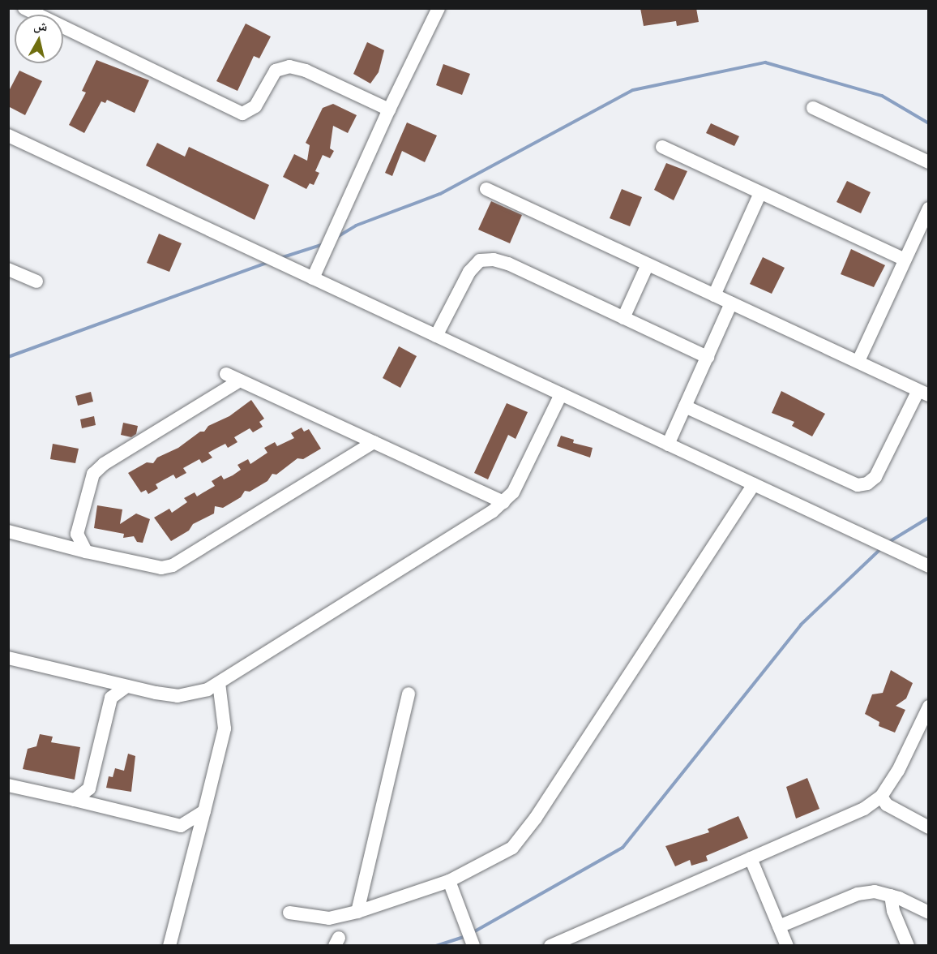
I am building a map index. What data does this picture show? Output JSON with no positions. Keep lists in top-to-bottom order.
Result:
{
  "north": "top"
}
